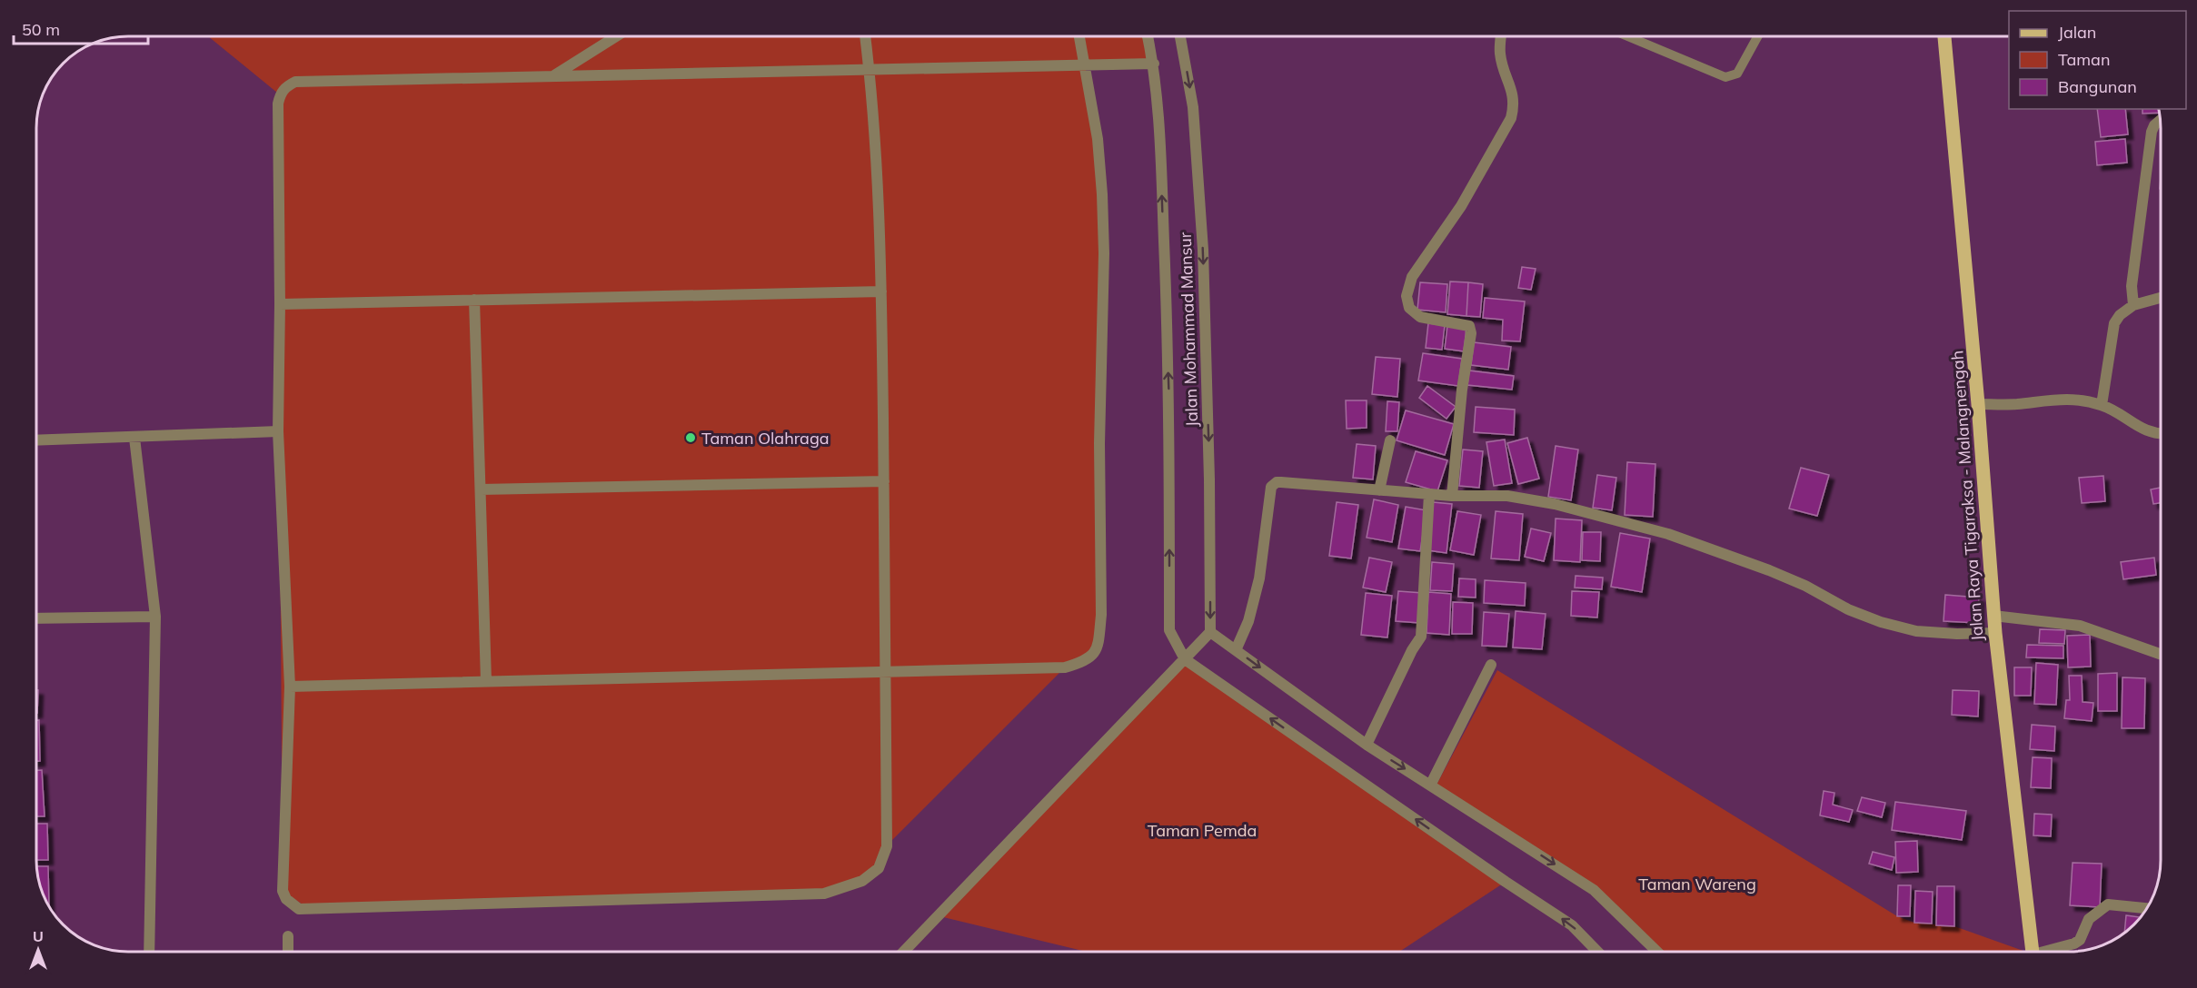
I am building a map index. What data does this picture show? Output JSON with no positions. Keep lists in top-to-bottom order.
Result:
{
  "streets": {
    "main road": ["Jalan Raya Tigaraksa - Malangnengah"],
    "street": ["Jalan Mohammad Mansur"]
  },
  "parks": ["Taman Pemda", "Taman Wareng"],
  "places": ["Taman Olahraga"],
  "legend": ["Jalan", "Taman", "Bangunan"],
  "scale_bar": "50 m",
  "north": "top"
}
